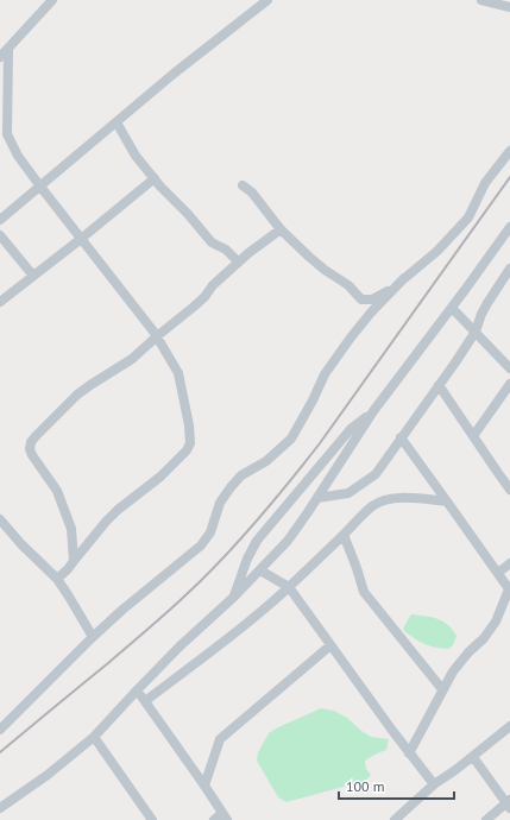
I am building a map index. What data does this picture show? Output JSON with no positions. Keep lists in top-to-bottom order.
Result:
{
  "scale_bar": "100 m"
}
